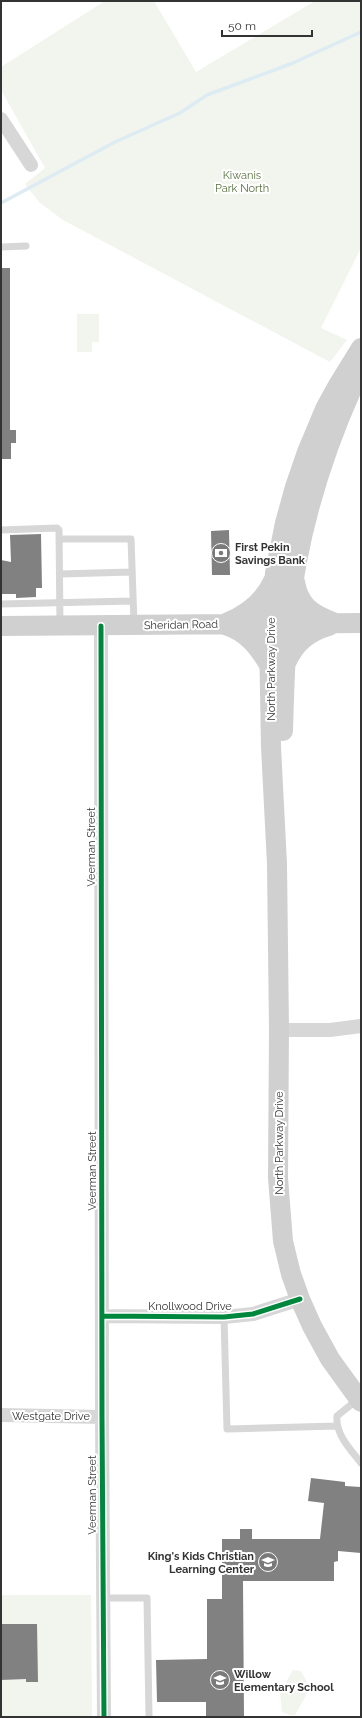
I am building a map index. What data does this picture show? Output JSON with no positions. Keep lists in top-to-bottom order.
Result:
{
  "streets": {
    "main road": ["Sheridan Road", "North Parkway Drive"],
    "street": ["Veerman Street", "Knollwood Drive", "Westgate Drive"]
  },
  "crossings": [
    ["Sheridan Road", "North Parkway Drive"],
    ["Sheridan Road", "Veerman Street"],
    ["North Parkway Drive", "Knollwood Drive"],
    ["Veerman Street", "Knollwood Drive"],
    ["Veerman Street", "Westgate Drive"]
  ],
  "parks": ["Kiwanis Park North"],
  "places": {
    "bank": ["First Pekin Savings Bank"],
    "school or university": ["King's Kids Christian Learning Center", "Willow Elementary School"]
  },
  "scale_bar": "50 m"
}
